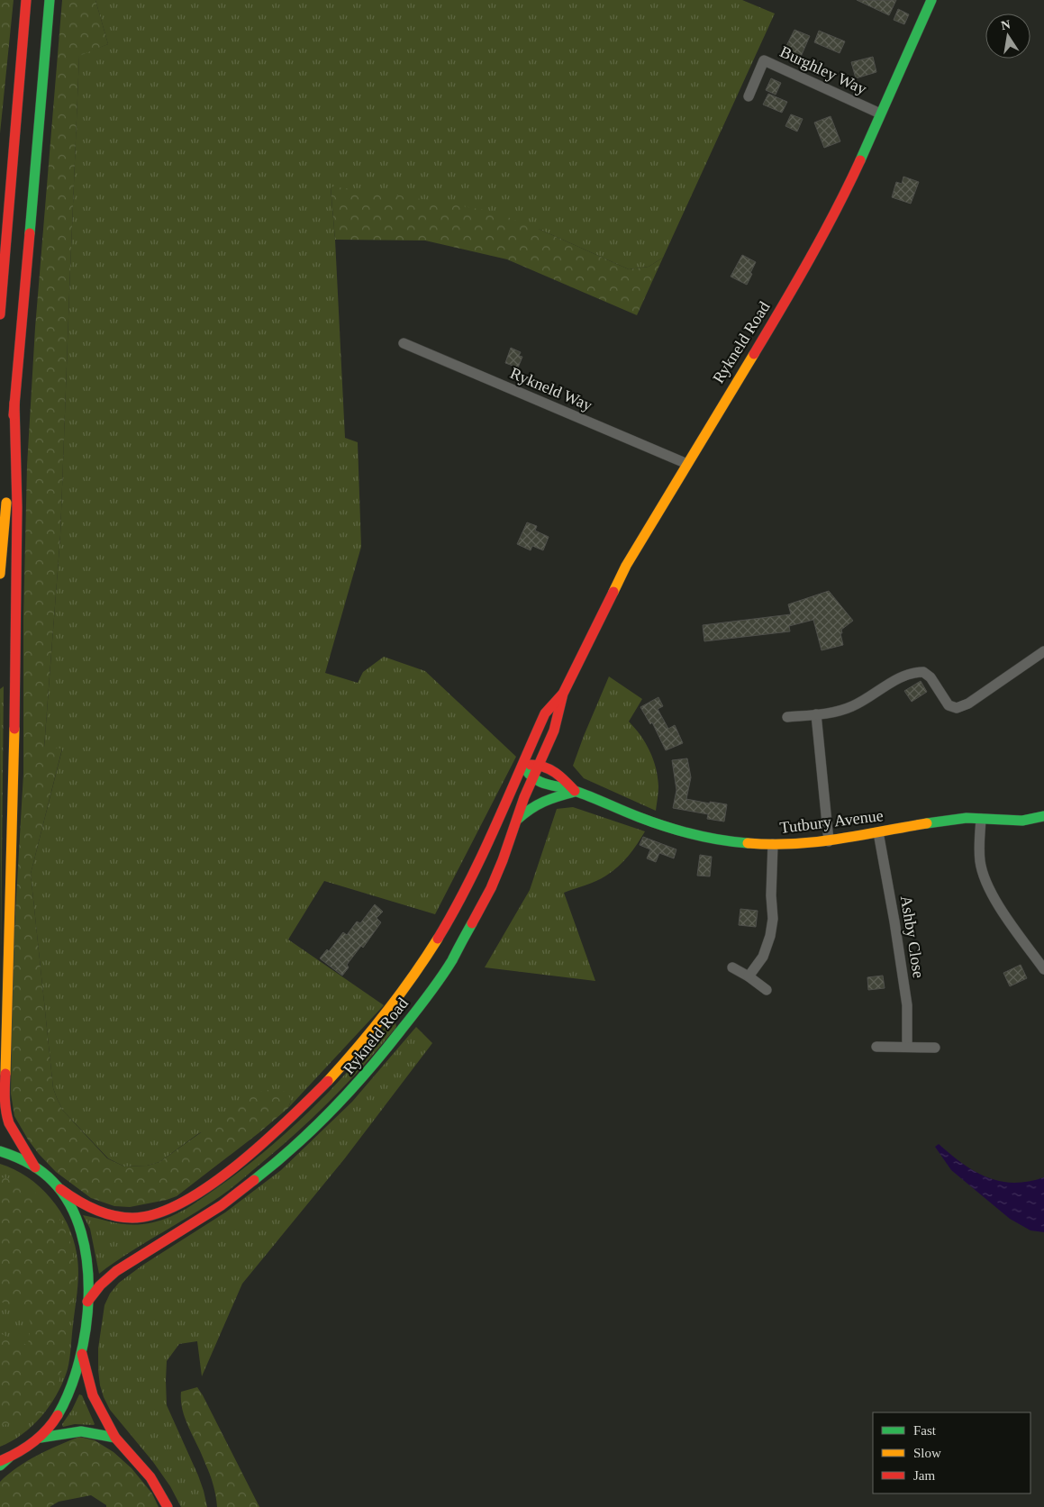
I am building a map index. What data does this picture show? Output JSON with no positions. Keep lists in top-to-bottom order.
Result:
{
  "streets": {
    "main road": ["Rykneld Road", "Tutbury Avenue"],
    "street": ["Burghley Way", "Rykneld Way", "Ashby Close"]
  },
  "crossings": [
    ["Burghley Way", "Rykneld Road"],
    ["Rykneld Road", "Rykneld Way"],
    ["Rykneld Road", "Tutbury Avenue"],
    ["Tutbury Avenue", "Ashby Close"]
  ],
  "legend": ["Fast", "Slow", "Jam"],
  "north": "top"
}
